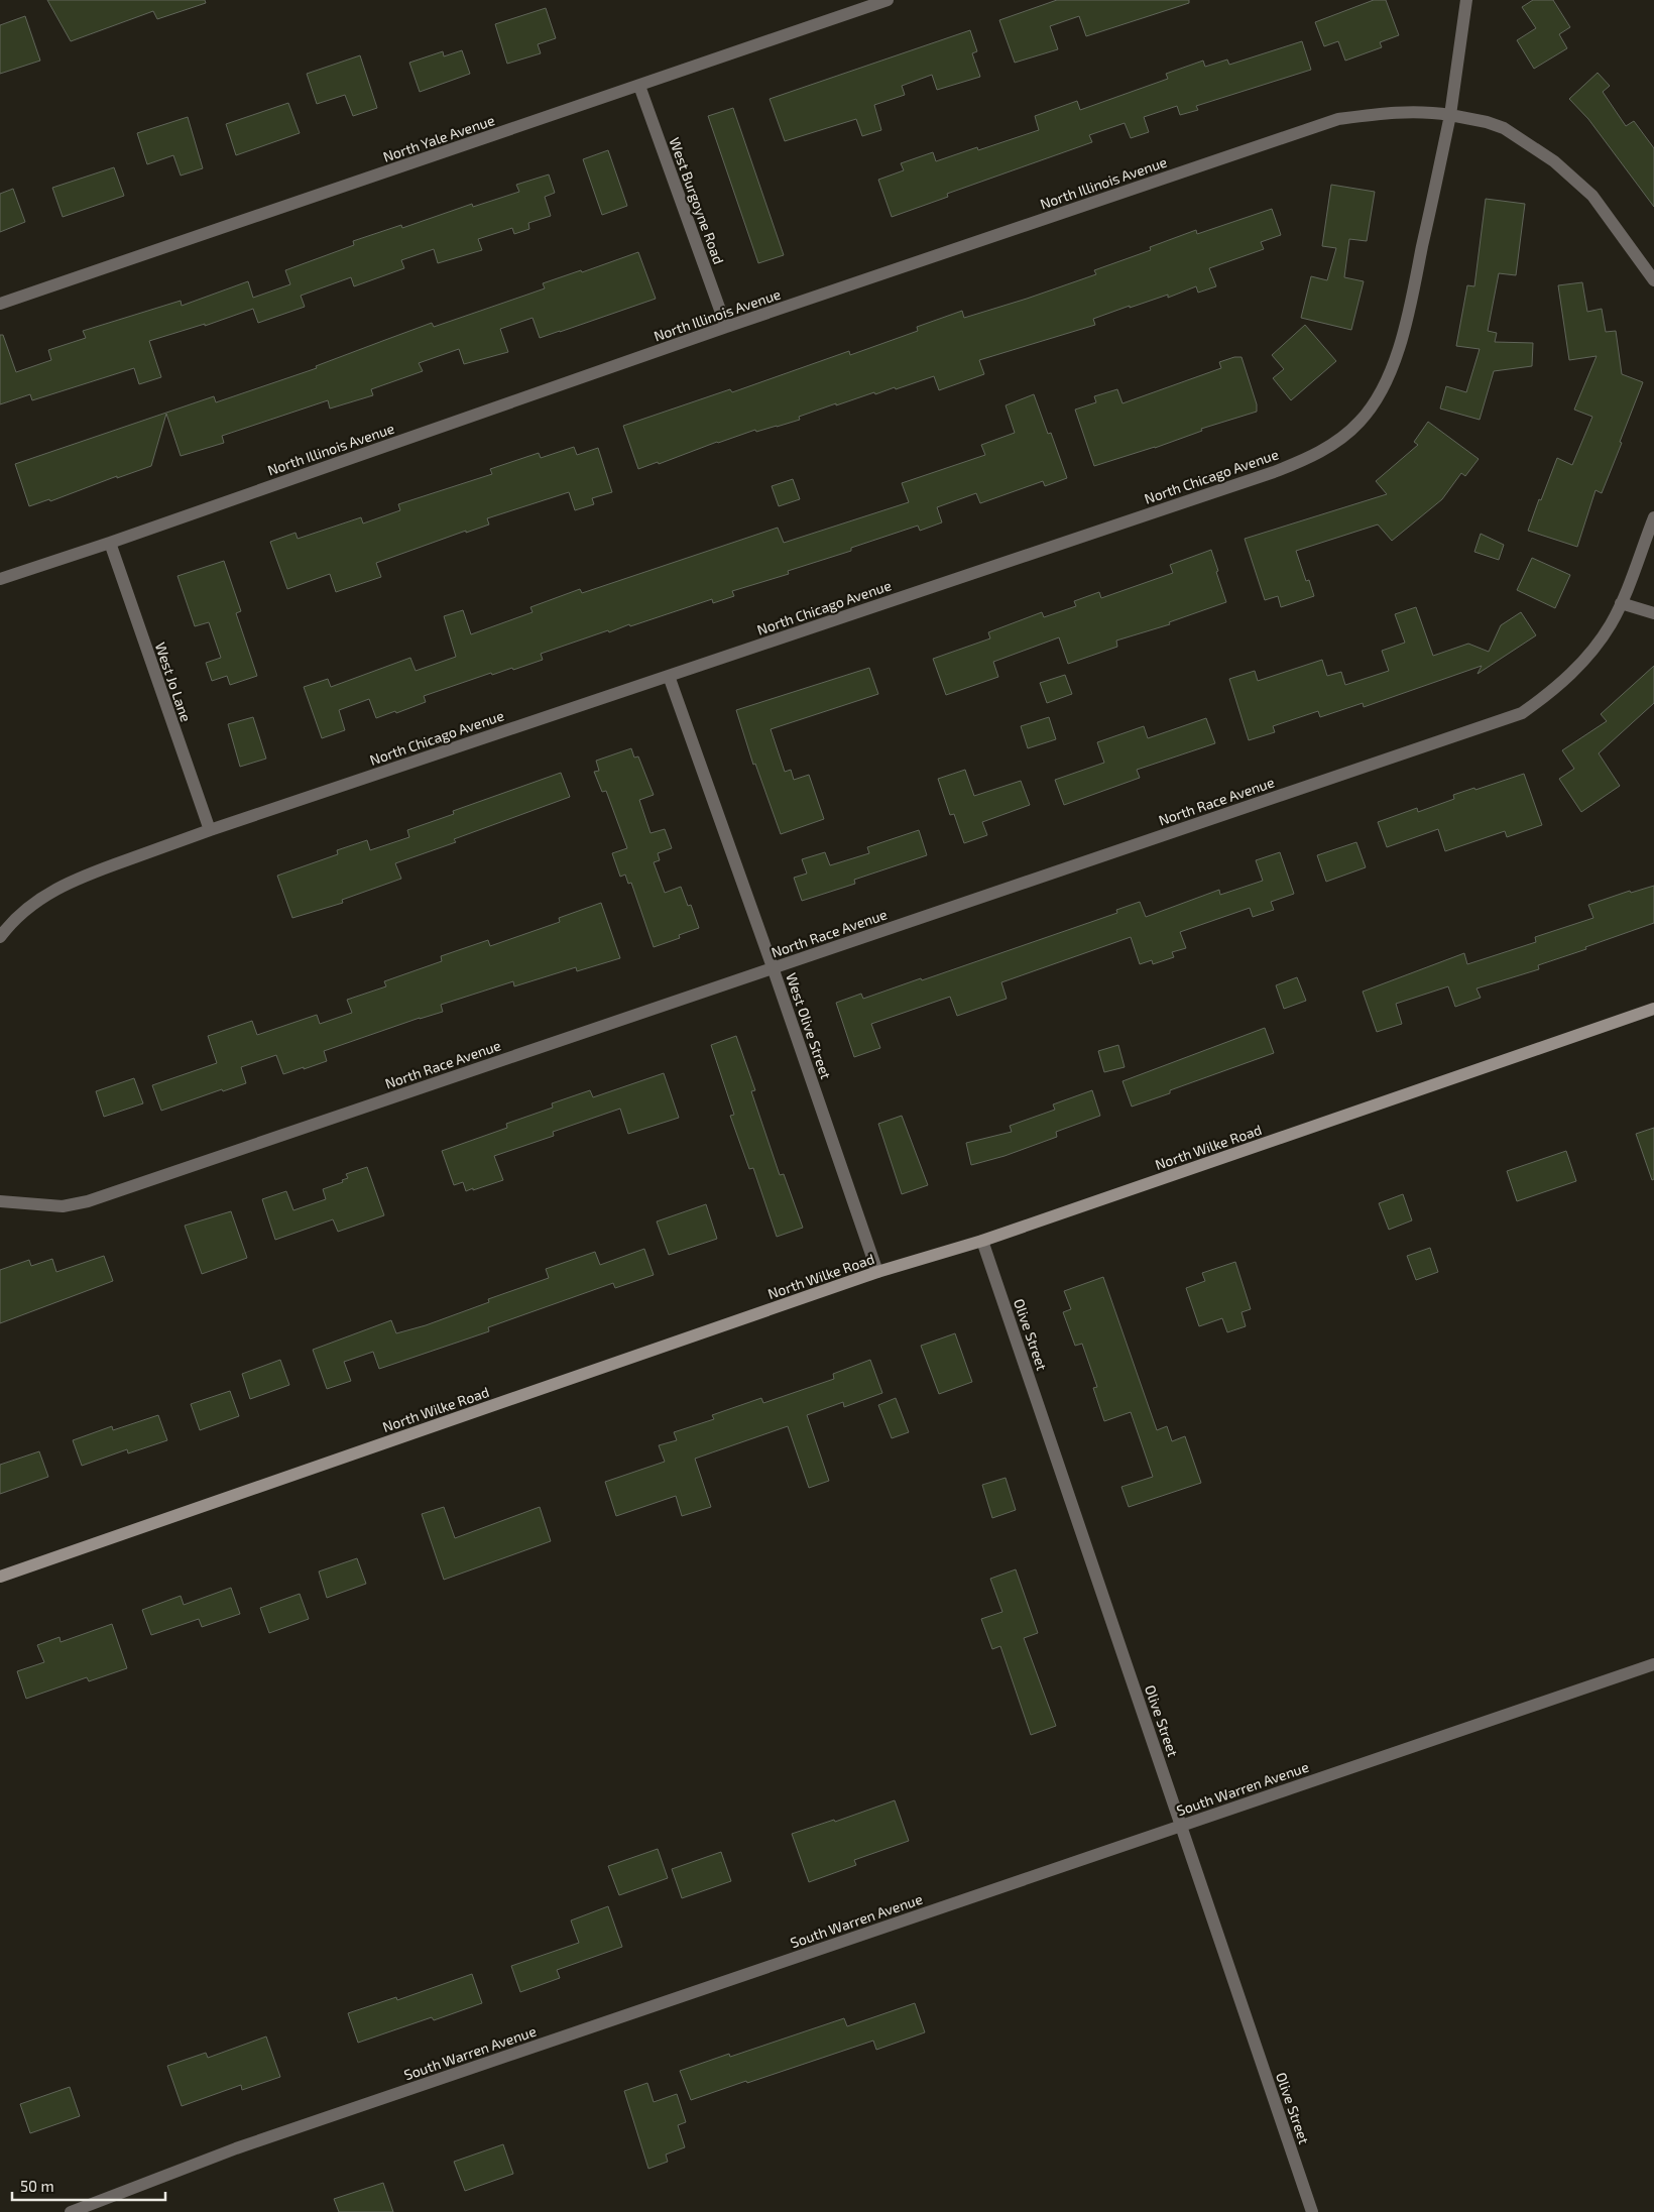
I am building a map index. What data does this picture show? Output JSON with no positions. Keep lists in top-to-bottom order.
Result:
{
  "streets": {
    "street": [
      "North Yale Avenue",
      "North Illinois Avenue",
      "West Burgoyne Road",
      "North Chicago Avenue",
      "West Jo Lane",
      "North Race Avenue",
      "West Olive Street",
      "North Wilke Road",
      "Olive Street",
      "South Warren Avenue"
    ]
  },
  "crossings": [
    ["North Yale Avenue", "West Burgoyne Road"],
    ["North Illinois Avenue", "West Burgoyne Road"],
    ["North Illinois Avenue", "North Chicago Avenue"],
    ["North Illinois Avenue", "West Jo Lane"],
    ["North Chicago Avenue", "West Jo Lane"],
    ["North Chicago Avenue", "West Olive Street"],
    ["North Race Avenue", "West Olive Street"],
    ["West Olive Street", "North Wilke Road"],
    ["North Wilke Road", "Olive Street"],
    ["Olive Street", "South Warren Avenue"]
  ],
  "scale_bar": "50 m"
}
